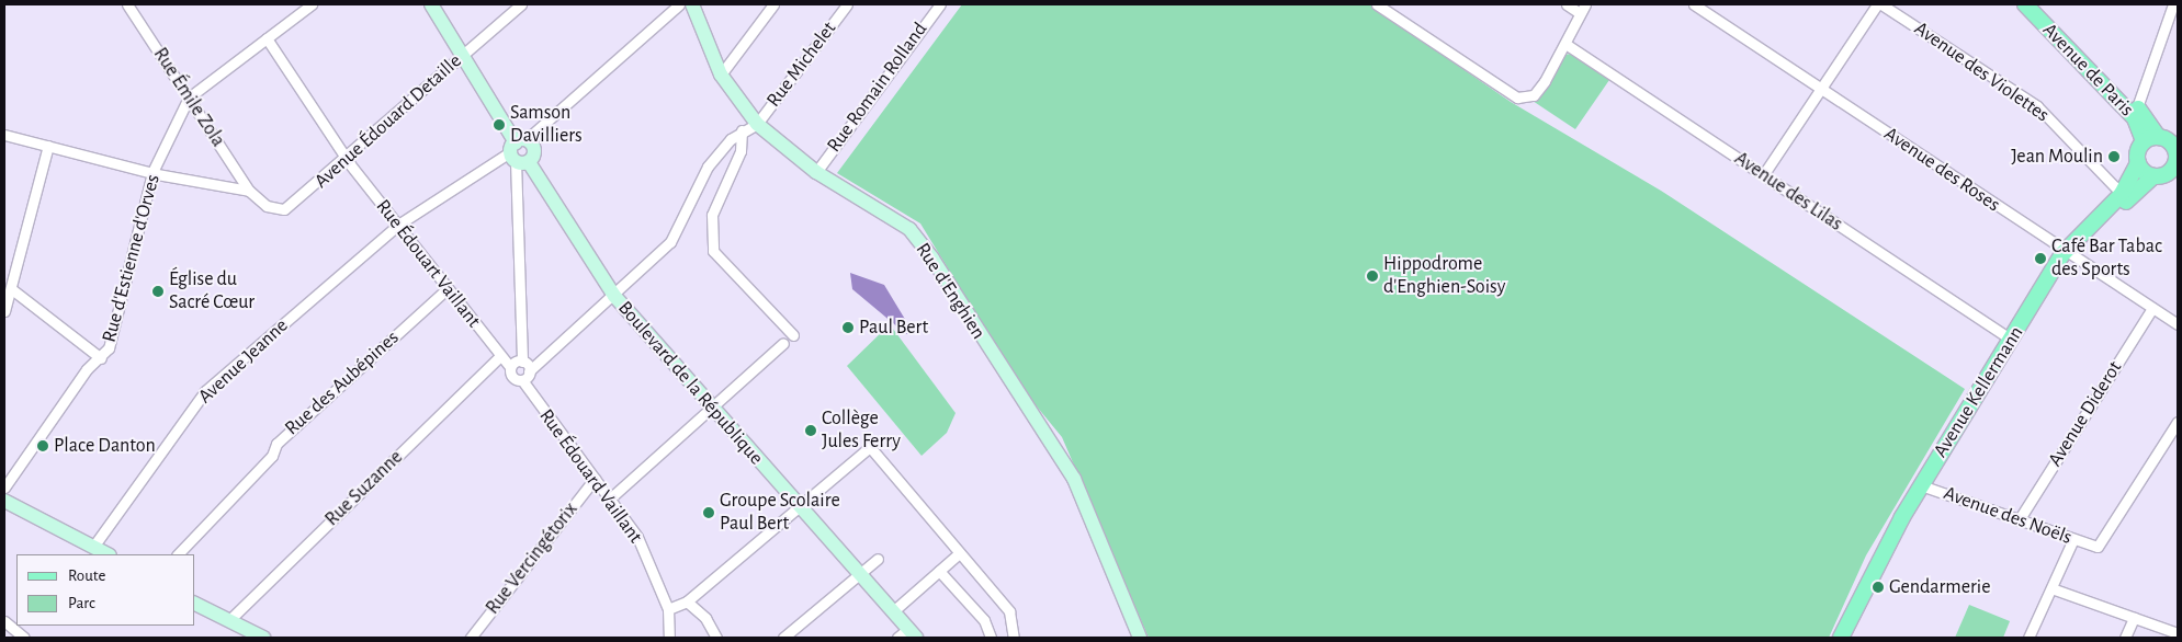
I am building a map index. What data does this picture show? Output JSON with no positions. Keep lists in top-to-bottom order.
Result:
{
  "streets": {
    "main road": ["Avenue de Paris", "Avenue Kellermann"],
    "street": [
      "Rue Michelet",
      "Avenue des Violettes",
      "Rue Romain Rolland",
      "Rue Émile Zola",
      "Avenue Édouard Detaille",
      "Avenue des Roses",
      "Avenue des Lilas",
      "Rue d'Estienne d'Orves",
      "Rue Édouart Vaillant",
      "Rue d'Enghien",
      "Avenue Jeanne",
      "Rue des Aubépines",
      "Boulevard de la République",
      "Avenue Diderot",
      "Rue Édouard Vaillant",
      "Rue Suzanne",
      "Avenue des Noëls",
      "Rue Vercingétorix"
    ]
  },
  "crossings": [
    ["Rue Michelet", "Rue d'Enghien"],
    ["Avenue de Paris", "Avenue Kellermann"],
    ["Avenue des Violettes", "Avenue Kellermann"],
    ["Rue Romain Rolland", "Rue d'Enghien"],
    ["Rue Émile Zola", "Avenue Édouard Detaille"],
    ["Rue Émile Zola", "Rue d'Estienne d'Orves"],
    ["Avenue Édouard Detaille", "Rue Édouart Vaillant"],
    ["Avenue Édouard Detaille", "Boulevard de la République"],
    ["Avenue des Roses", "Avenue Kellermann"],
    ["Avenue des Roses", "Avenue Diderot"],
    ["Avenue des Lilas", "Avenue Kellermann"],
    ["Rue Édouart Vaillant", "Avenue Jeanne"],
    ["Rue Édouart Vaillant", "Rue des Aubépines"],
    ["Rue Édouart Vaillant", "Rue Édouard Vaillant"],
    ["Rue Édouart Vaillant", "Rue Suzanne"],
    ["Avenue Jeanne", "Boulevard de la République"],
    ["Avenue Kellermann", "Avenue des Noëls"],
    ["Avenue Diderot", "Avenue des Noëls"],
    ["Rue Édouard Vaillant", "Rue Vercingétorix"]
  ],
  "places": [
    "Samson Davilliers",
    "Jean Moulin",
    "Café Bar Tabac des Sports",
    "Hippodrome d'Enghien-Soisy",
    "Église du Sacré Cœur",
    "Paul Bert",
    "Collège Jules Ferry",
    "Place Danton",
    "Groupe Scolaire Paul Bert",
    "Gendarmerie"
  ],
  "legend": ["Route", "Parc"]
}
